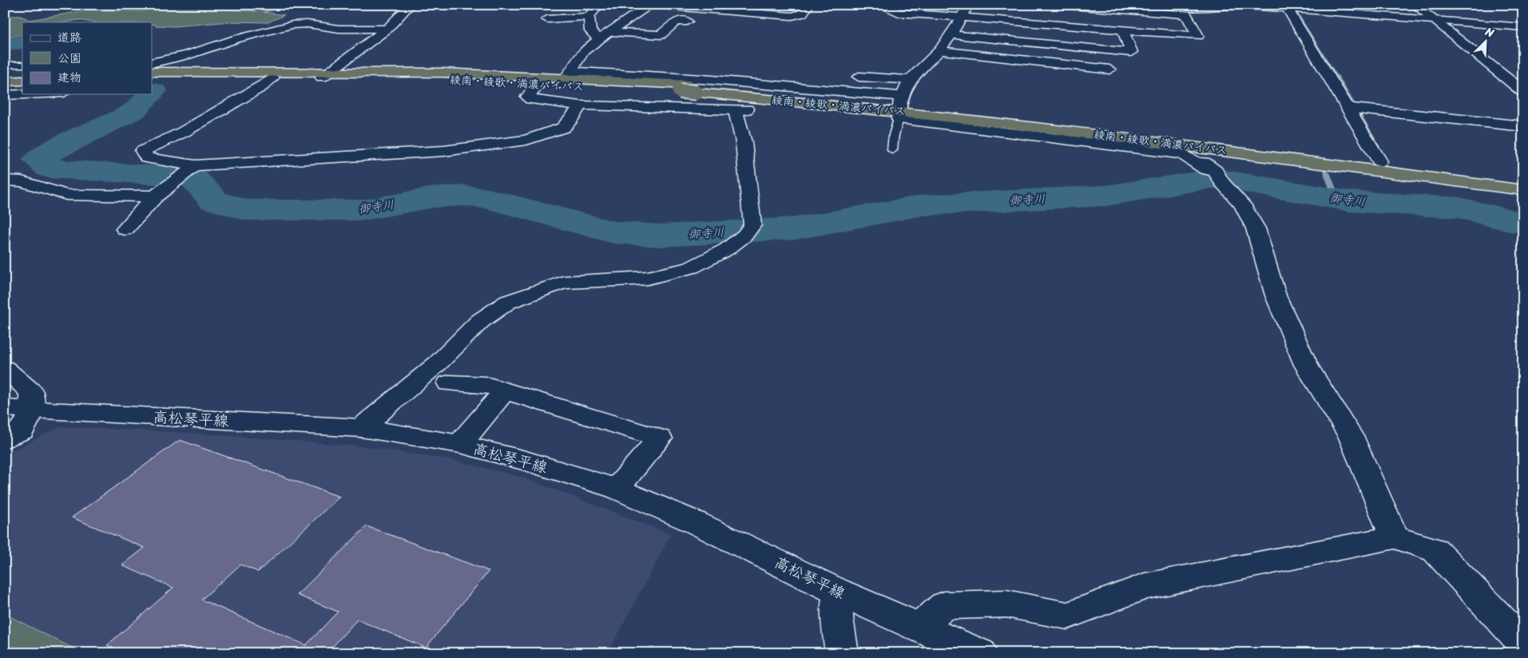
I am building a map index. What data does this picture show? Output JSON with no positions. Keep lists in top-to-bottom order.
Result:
{
  "streets": {
    "highway": ["綾南・綾歌・満濃バイパス"],
    "street": ["高松琴平線"]
  },
  "water": ["御寺川"],
  "legend": ["道路", "公園", "建物"],
  "north": "top right"
}
